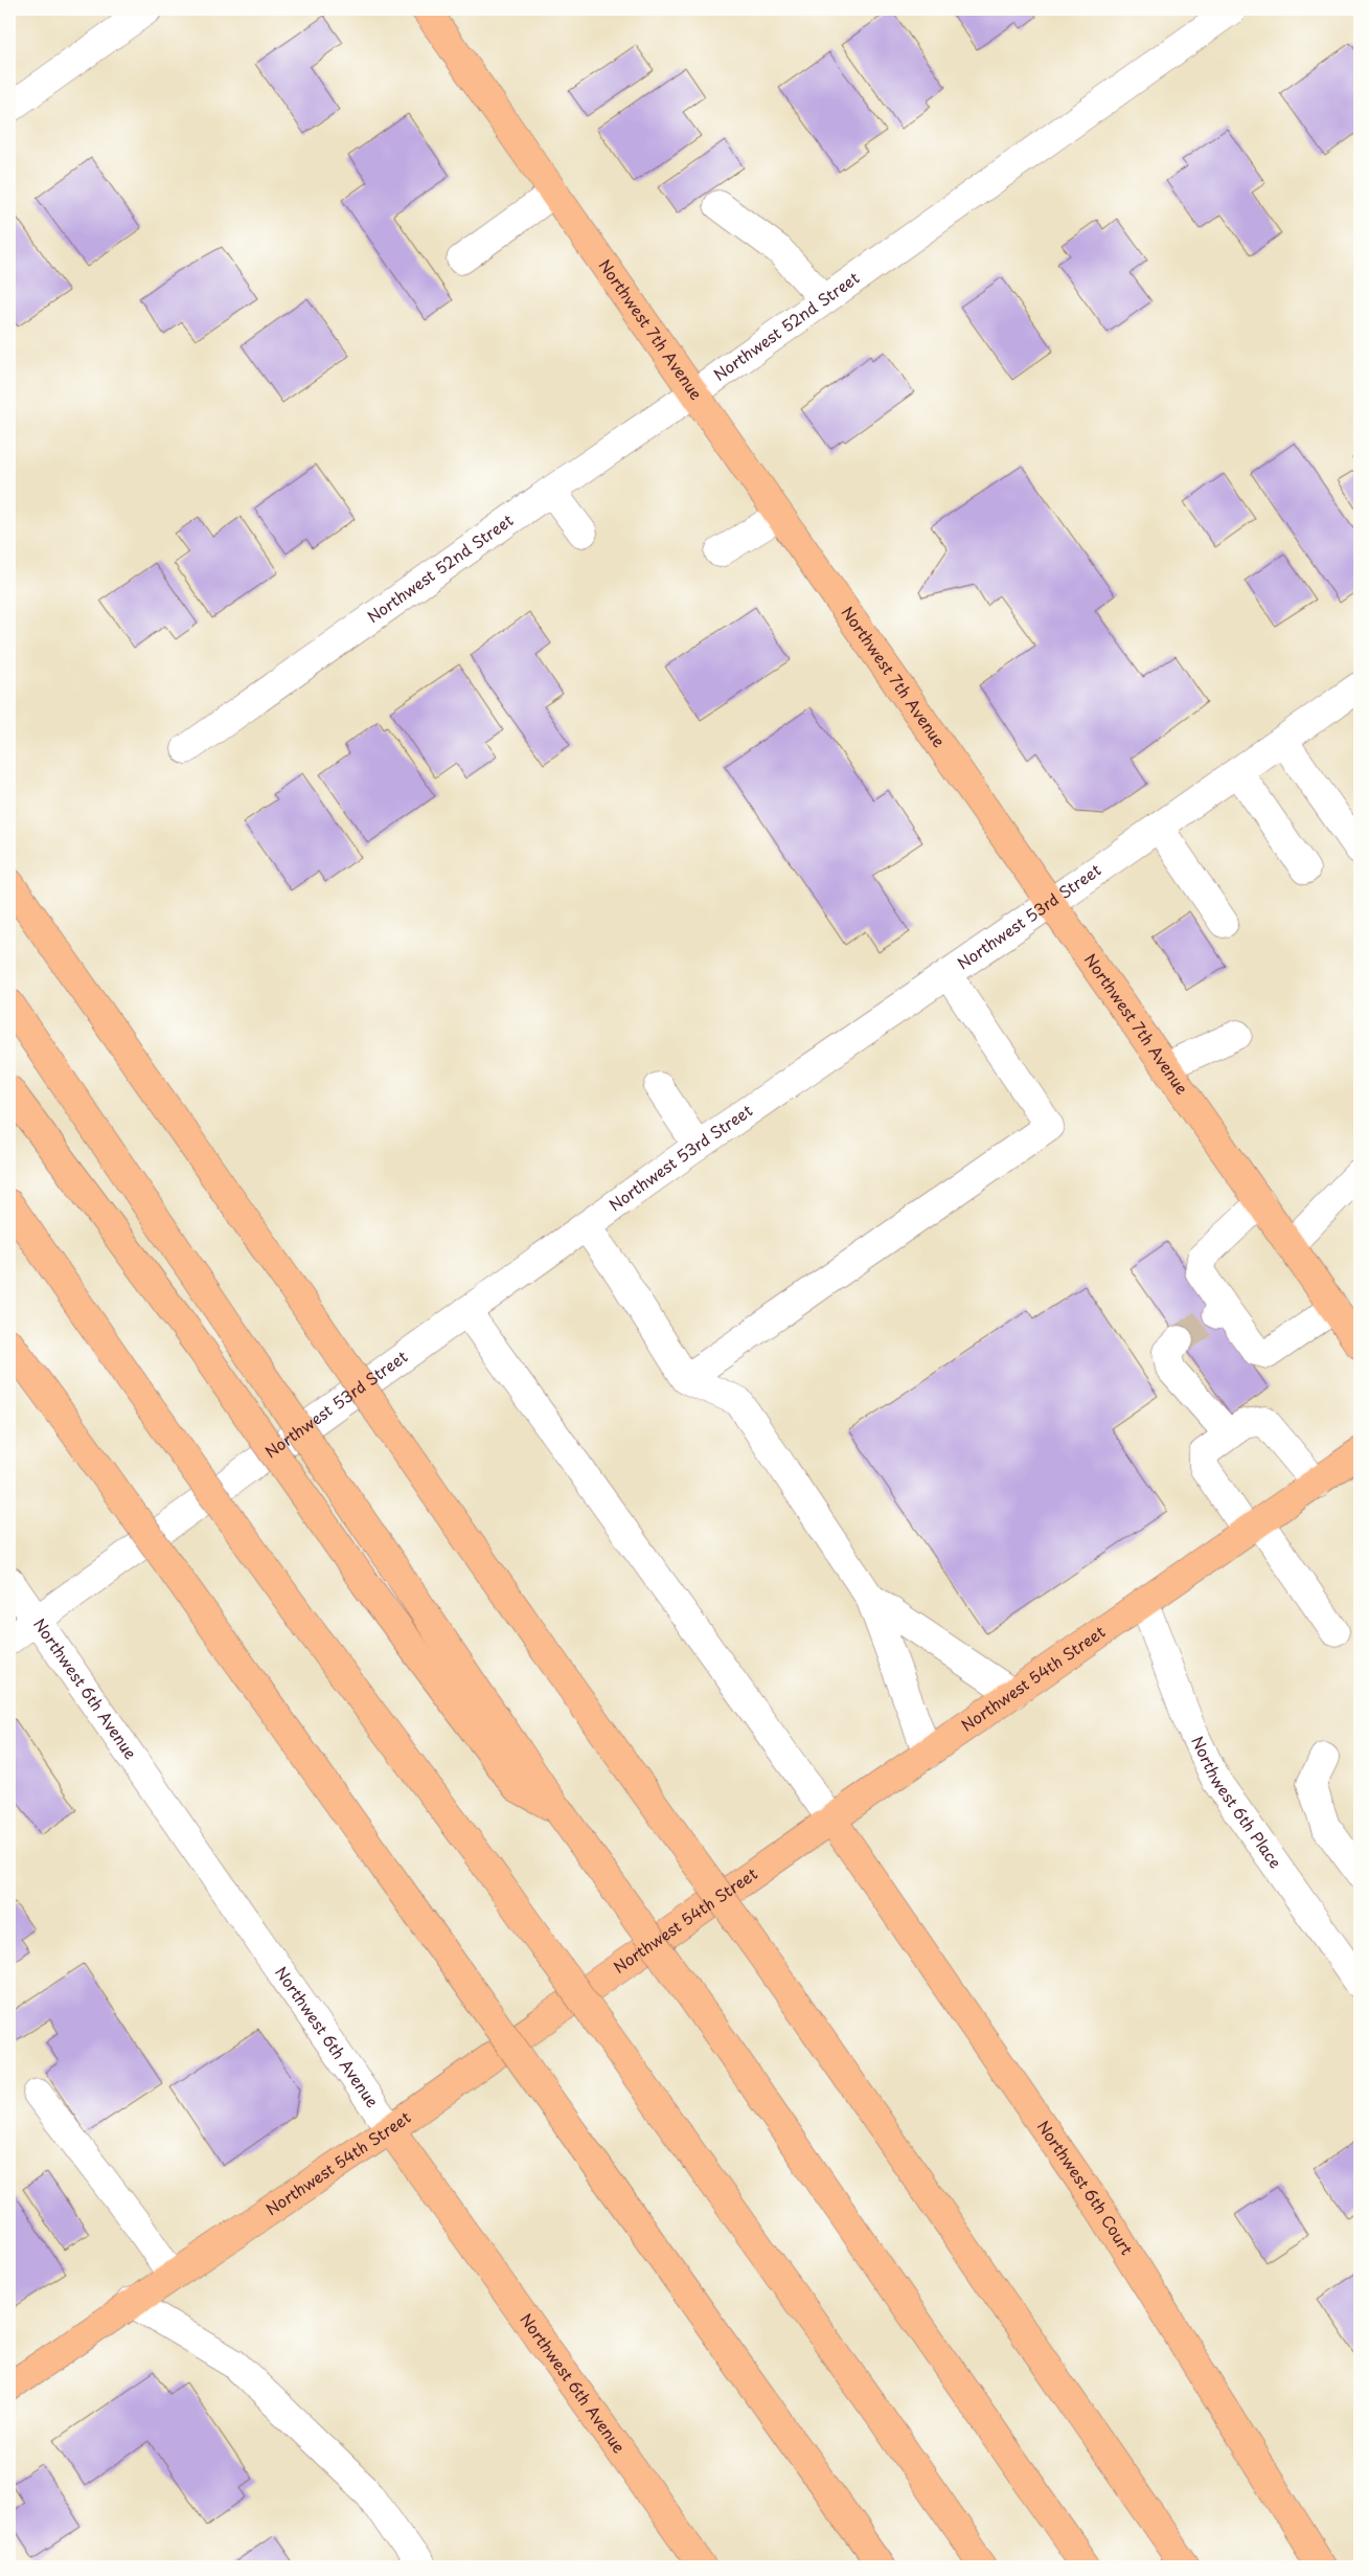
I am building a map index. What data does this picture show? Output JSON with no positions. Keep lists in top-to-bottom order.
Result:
{
  "streets": {
    "main road": [
      "Northwest 7th Avenue",
      "Northwest 54th Street",
      "Northwest 6th Avenue",
      "Northwest 6th Court"
    ],
    "street": ["Northwest 52nd Street", "Northwest 53rd Street", "Northwest 6th Place"]
  },
  "crossings": [
    ["Northwest 52nd Street", "Northwest 7th Avenue"],
    ["Northwest 7th Avenue", "Northwest 53rd Street"],
    ["Northwest 53rd Street", "Northwest 6th Avenue"],
    ["Northwest 54th Street", "Northwest 6th Avenue"],
    ["Northwest 54th Street", "Northwest 6th Place"],
    ["Northwest 54th Street", "Northwest 6th Court"]
  ]
}
